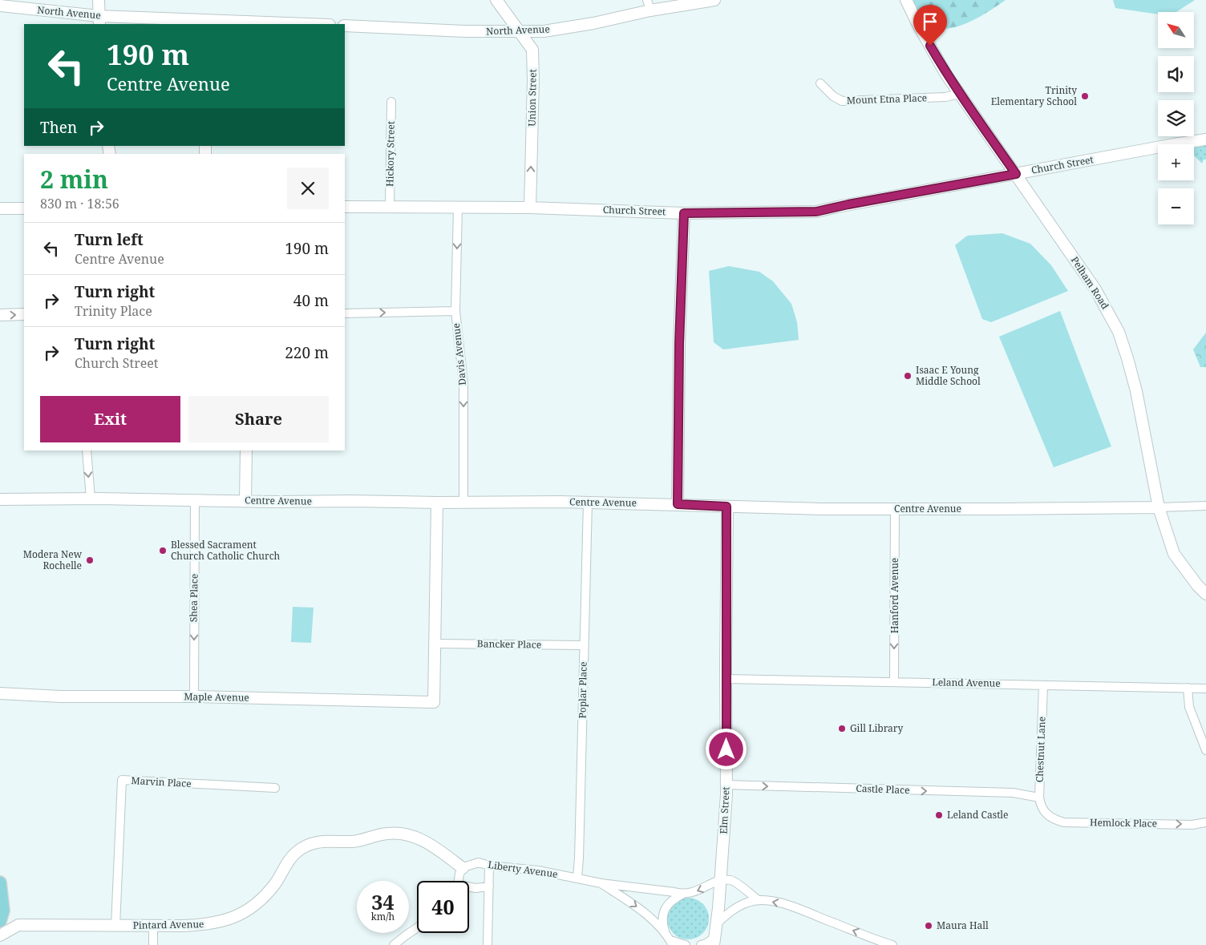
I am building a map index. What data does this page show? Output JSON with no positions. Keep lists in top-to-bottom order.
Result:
{
  "streets": {
    "street": [
      "North Avenue",
      "Union Street",
      "Mount Etna Place",
      "Hickory Street",
      "Church Street",
      "Pelham Road",
      "Davis Avenue",
      "Centre Avenue",
      "Hanford Avenue",
      "Shea Place",
      "Bancker Place",
      "Leland Avenue",
      "Poplar Place",
      "Maple Avenue",
      "Chestnut Lane",
      "Marvin Place",
      "Castle Place",
      "Elm Street",
      "Hemlock Place",
      "Liberty Avenue",
      "Pintard Avenue"
    ]
  },
  "crossings": [
    ["North Avenue", "Union Street"],
    ["Union Street", "Church Street"],
    ["Mount Etna Place", "Pelham Road"],
    ["Hickory Street", "Church Street"],
    ["Church Street", "Pelham Road"],
    ["Church Street", "Davis Avenue"],
    ["Pelham Road", "Centre Avenue"],
    ["Davis Avenue", "Centre Avenue"],
    ["Centre Avenue", "Hanford Avenue"],
    ["Centre Avenue", "Shea Place"],
    ["Centre Avenue", "Poplar Place"],
    ["Centre Avenue", "Elm Street"],
    ["Hanford Avenue", "Leland Avenue"],
    ["Shea Place", "Maple Avenue"],
    ["Bancker Place", "Poplar Place"],
    ["Bancker Place", "Maple Avenue"],
    ["Leland Avenue", "Chestnut Lane"],
    ["Leland Avenue", "Elm Street"],
    ["Poplar Place", "Liberty Avenue"],
    ["Chestnut Lane", "Castle Place"],
    ["Chestnut Lane", "Hemlock Place"],
    ["Marvin Place", "Pintard Avenue"],
    ["Castle Place", "Elm Street"],
    ["Elm Street", "Liberty Avenue"],
    ["Liberty Avenue", "Pintard Avenue"]
  ],
  "one_way": [
    "Union Street",
    "Davis Avenue",
    "Hanford Avenue",
    "Shea Place",
    "Castle Place",
    "Hemlock Place"
  ],
  "places": [
    "Trinity Elementary School",
    "Isaac E Young Middle School",
    "Blessed Sacrament Church Catholic Church",
    "Modera New Rochelle",
    "Gill Library",
    "Leland Castle",
    "Maura Hall"
  ],
  "north": "top left",
  "page": {
    "map_buttons": ["+", "−"],
    "turn": ["190 m", "Centre Avenue"],
    "then": "Then",
    "heading": ["2 min", "830 m · 18:56"],
    "list": [
      {
        "name": "Turn left",
        "note": "Centre Avenue",
        "value": "190 m"
      },
      {
        "name": "Turn right",
        "note": "Trinity Place",
        "value": "40 m"
      },
      {
        "name": "Turn right",
        "note": "Church Street",
        "value": "220 m"
      }
    ],
    "buttons": ["Exit", "Share"],
    "speed": "34 km/h",
    "limit": "40"
  }
}
